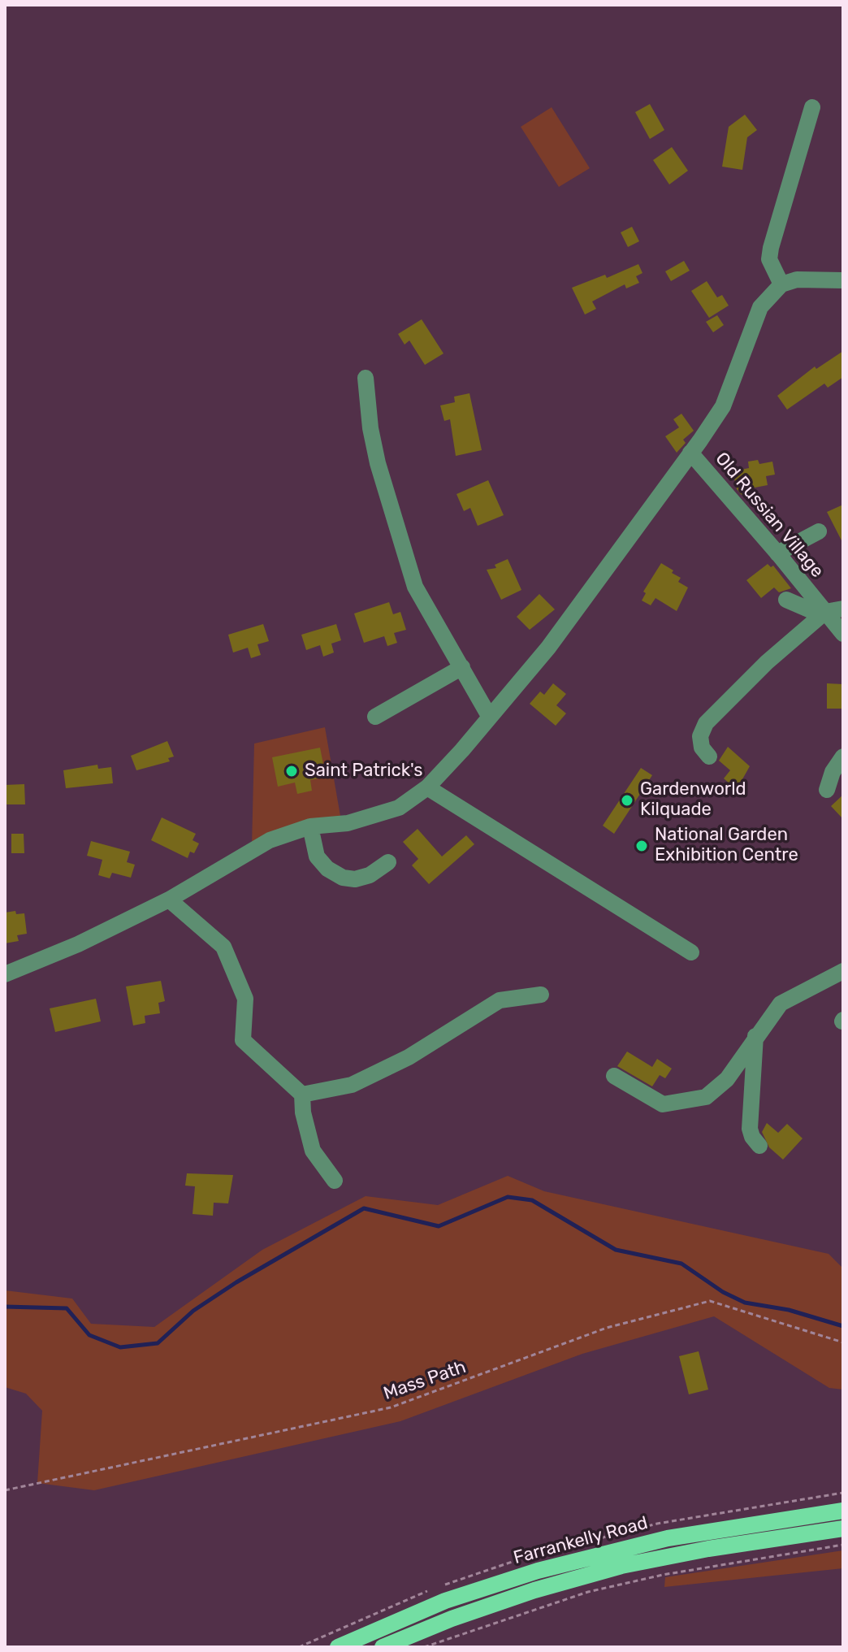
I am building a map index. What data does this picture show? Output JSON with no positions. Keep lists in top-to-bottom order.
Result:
{
  "streets": {
    "main road": ["Farrankelly Road"],
    "street": ["Old Russian Village"],
    "path": ["Mass Path"]
  },
  "places": ["Saint Patrick's", "Gardenworld Kilquade", "National Garden Exhibition Centre"]
}
